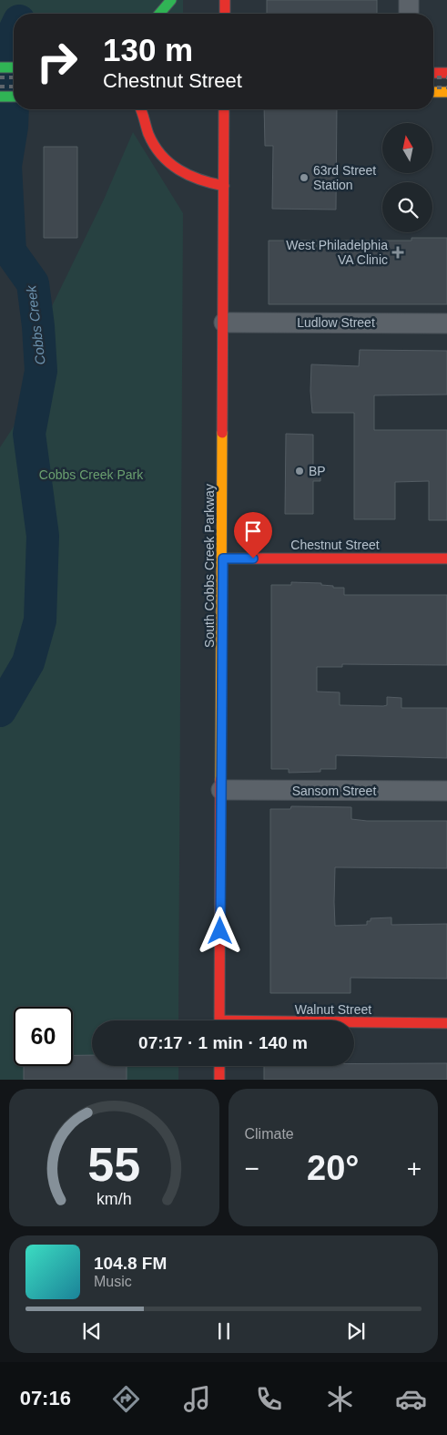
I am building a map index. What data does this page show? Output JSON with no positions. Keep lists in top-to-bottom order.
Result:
{
  "streets": {
    "main road": ["Chestnut Street", "South Cobbs Creek Parkway", "Walnut Street"],
    "street": ["Ludlow Street", "Sansom Street"]
  },
  "crossings": [
    ["Ludlow Street", "South Cobbs Creek Parkway"],
    ["Chestnut Street", "South Cobbs Creek Parkway"],
    ["South Cobbs Creek Parkway", "Sansom Street"]
  ],
  "water": ["Cobbs Creek"],
  "parks": ["Cobbs Creek Park"],
  "places": {
    "other": ["63rd Street Station", "BP"],
    "health": ["West Philadelphia VA Clinic"]
  },
  "north": "top",
  "page": {
    "turn": ["130 m", "Chestnut Street"],
    "limit": "60",
    "trip": "07:17 · 1 min · 140 m",
    "tile": "Climate",
    "heat": ["−", "20°", "+"],
    "song": ["104.8 FM", "Music"],
    "tabs": "07:16",
    "gauge": ["55", "km/h"]
  }
}
